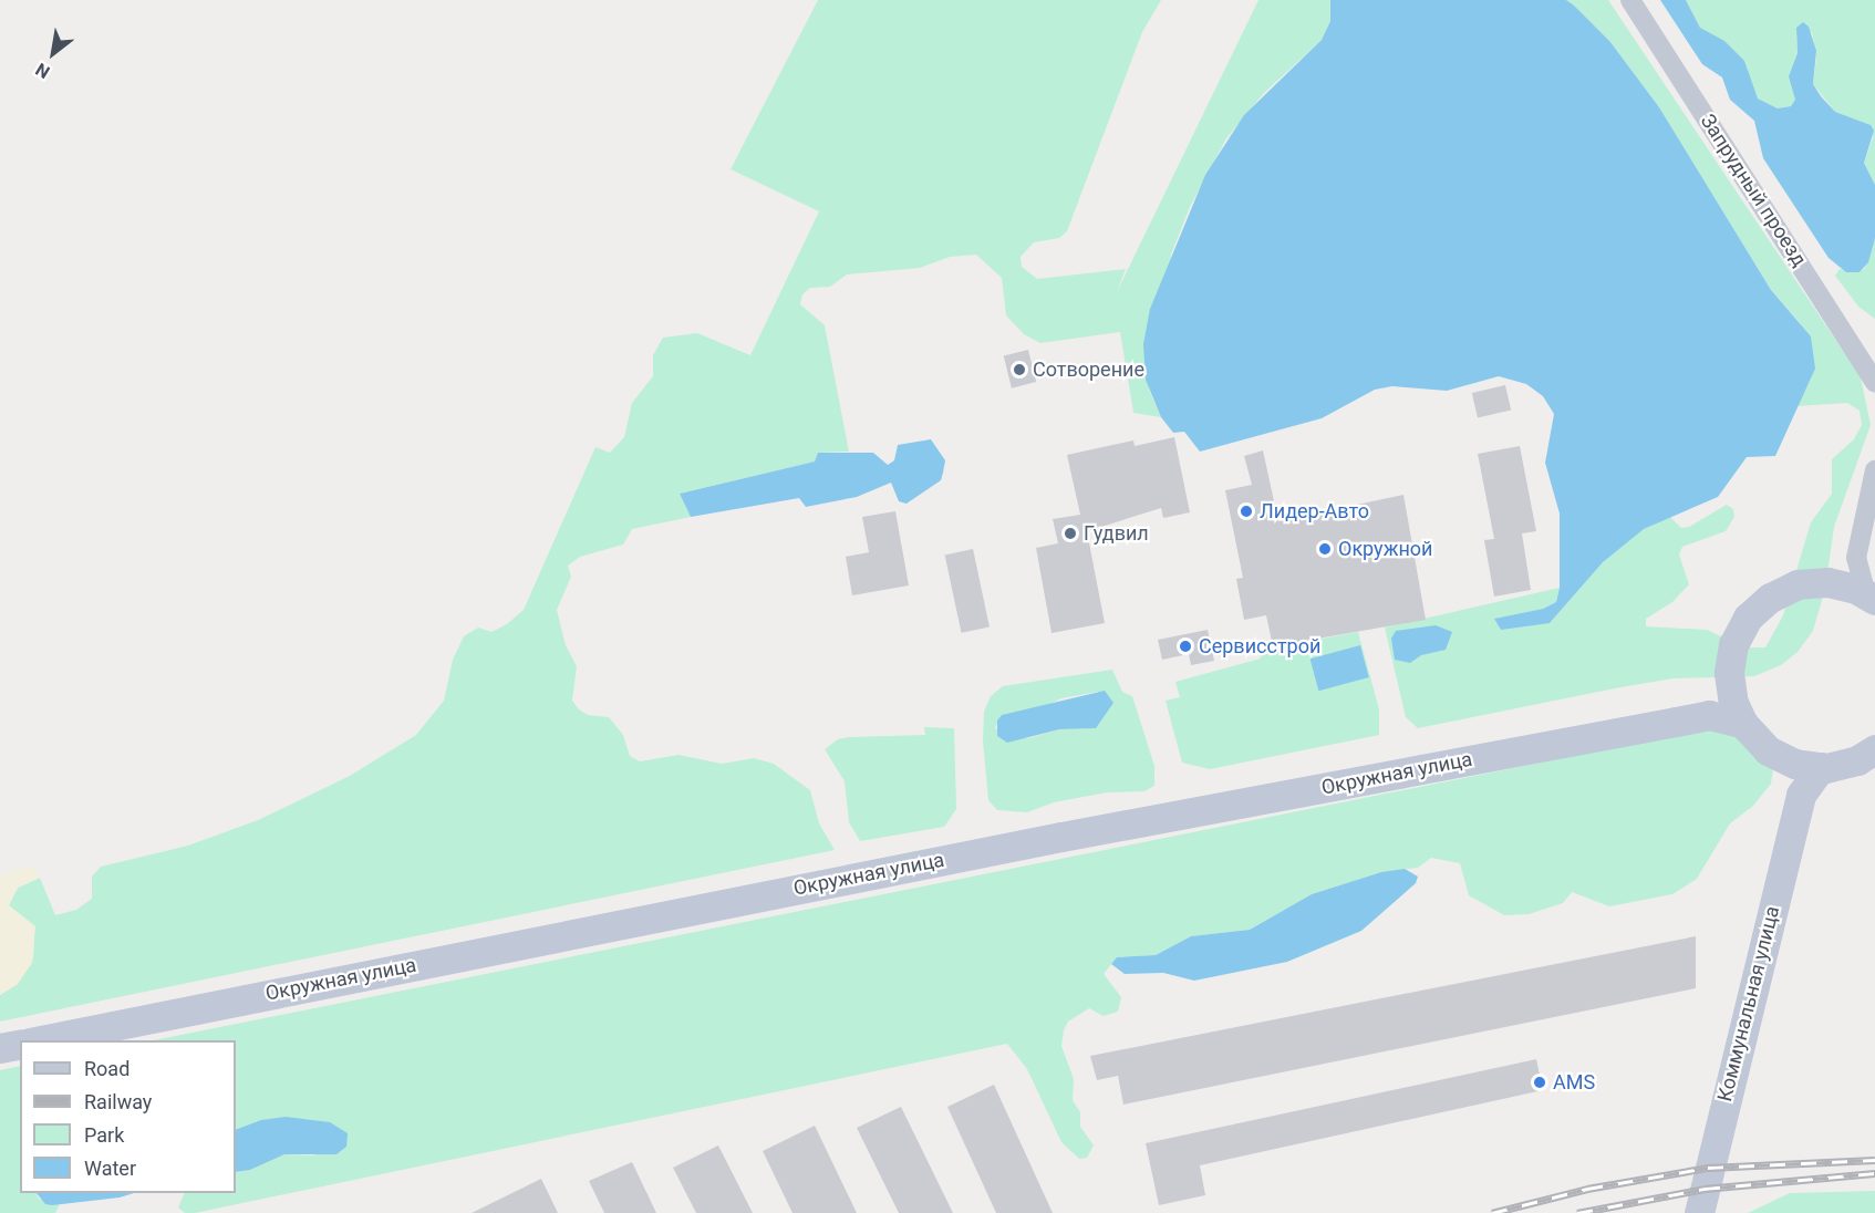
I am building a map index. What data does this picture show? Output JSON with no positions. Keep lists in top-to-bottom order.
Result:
{
  "streets": {
    "main road": ["Окружная улица", "Коммунальная улица"],
    "street": ["Запрудный проезд"]
  },
  "places": [
    "Сотворение",
    "Лидер-Авто",
    "Гудвил",
    "Окружной",
    "Сервисстрой",
    "AMS"
  ],
  "legend": [
    "Road",
    "Railway",
    "Park",
    "Water"
  ],
  "north": "bottom left"
}
